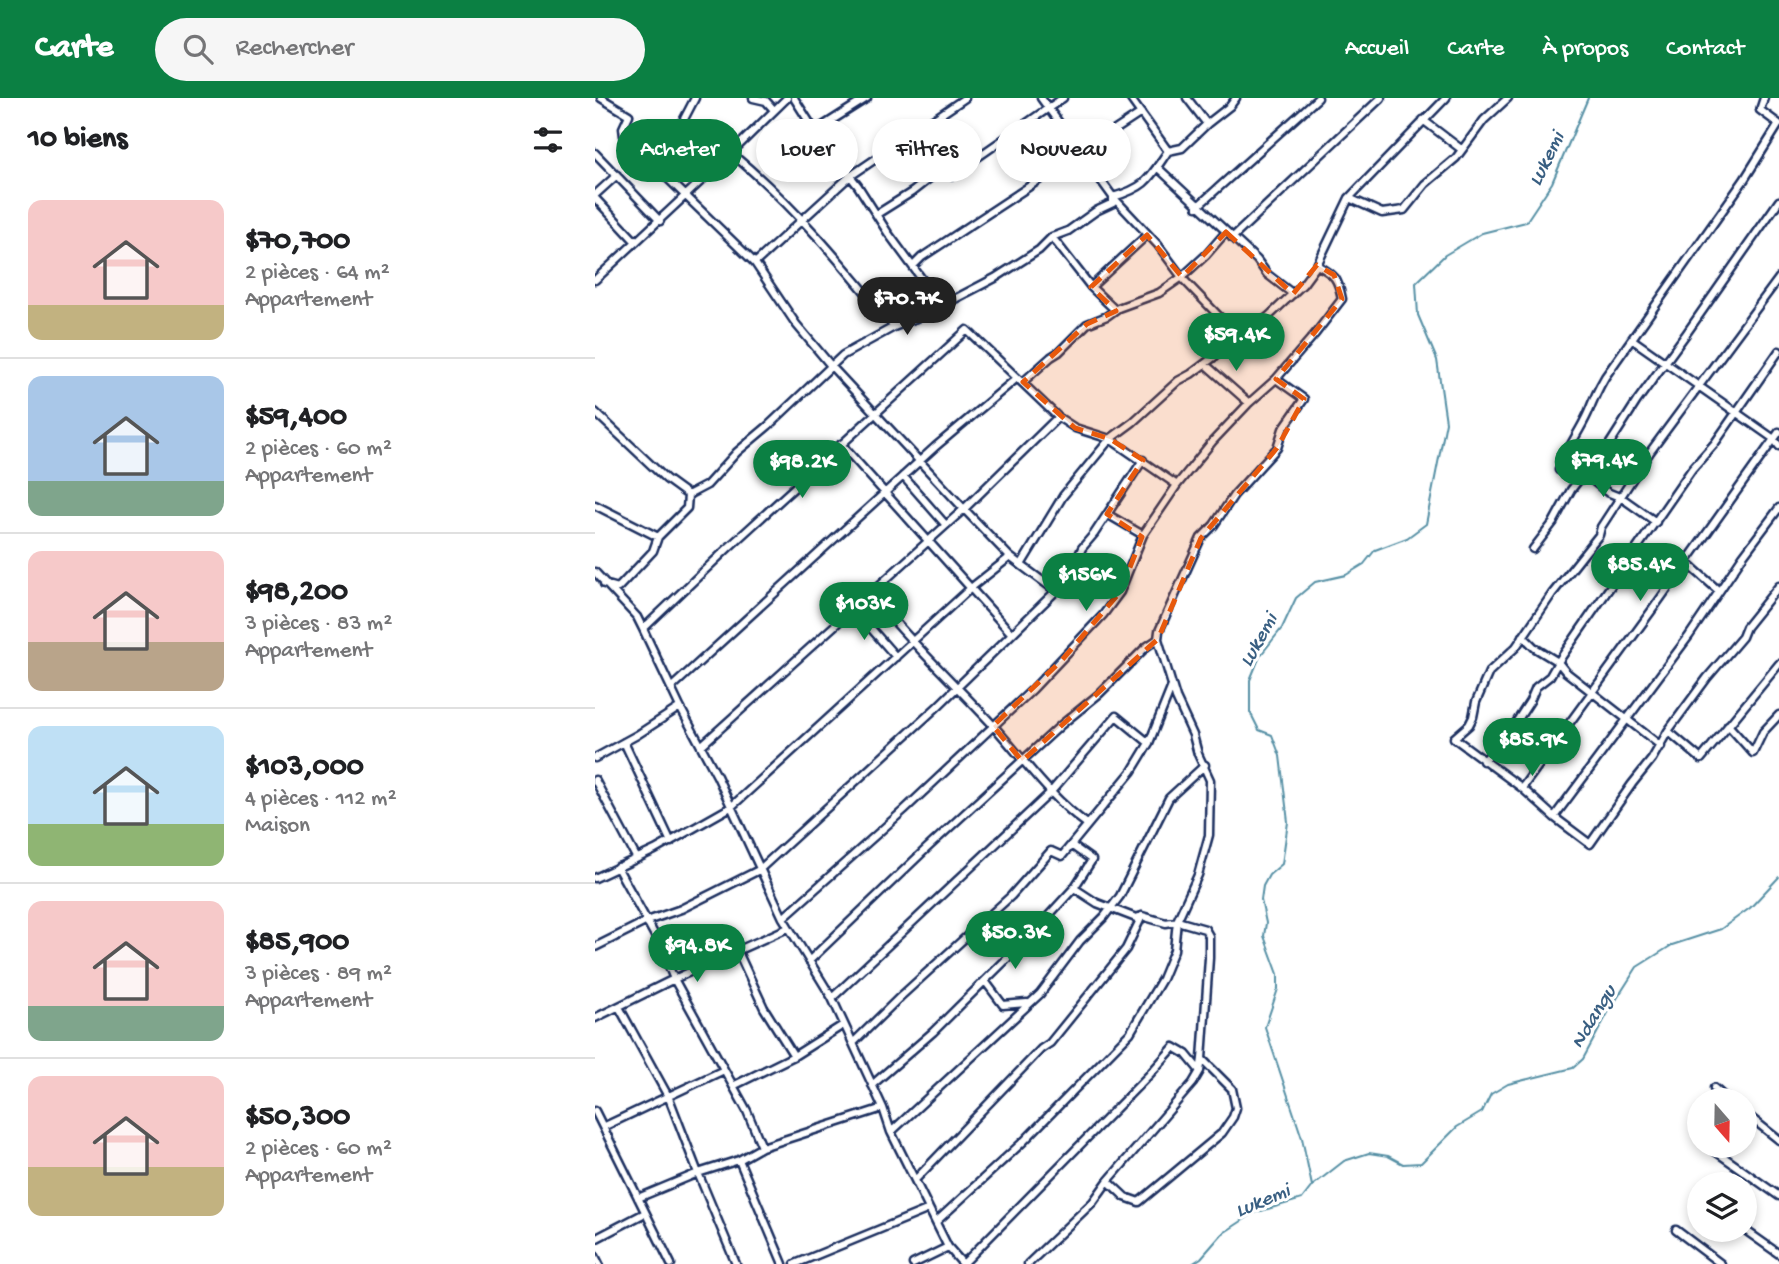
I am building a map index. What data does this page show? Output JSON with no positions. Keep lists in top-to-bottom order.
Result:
{
  "water": ["Lukemi", "Ndangu"],
  "north": "bottom",
  "page": {
    "header": "Carte",
    "search": "Rechercher",
    "nav": [
      "Accueil",
      "Carte",
      "À propos",
      "Contact"
    ],
    "heading": "10 biens",
    "chip": [
      "Acheter",
      "Louer",
      "Filtres",
      "Nouveau"
    ],
    "list": [
      {
        "name": "$70,700",
        "note": "2 pièces · 64 m² · Appartement"
      },
      {
        "name": "$59,400",
        "note": "2 pièces · 60 m² · Appartement"
      },
      {
        "name": "$98,200",
        "note": "3 pièces · 83 m² · Appartement"
      },
      {
        "name": "$103,000",
        "note": "4 pièces · 112 m² · Maison"
      },
      {
        "name": "$85,900",
        "note": "3 pièces · 89 m² · Appartement"
      },
      {
        "name": "$50,300",
        "note": "2 pièces · 60 m² · Appartement"
      }
    ],
    "price": [
      "$70.7K",
      "$59.4K",
      "$79.4K",
      "$98.2K",
      "$85.4K",
      "$156K",
      "$103K",
      "$85.9K",
      "$50.3K",
      "$94.8K"
    ]
  }
}
